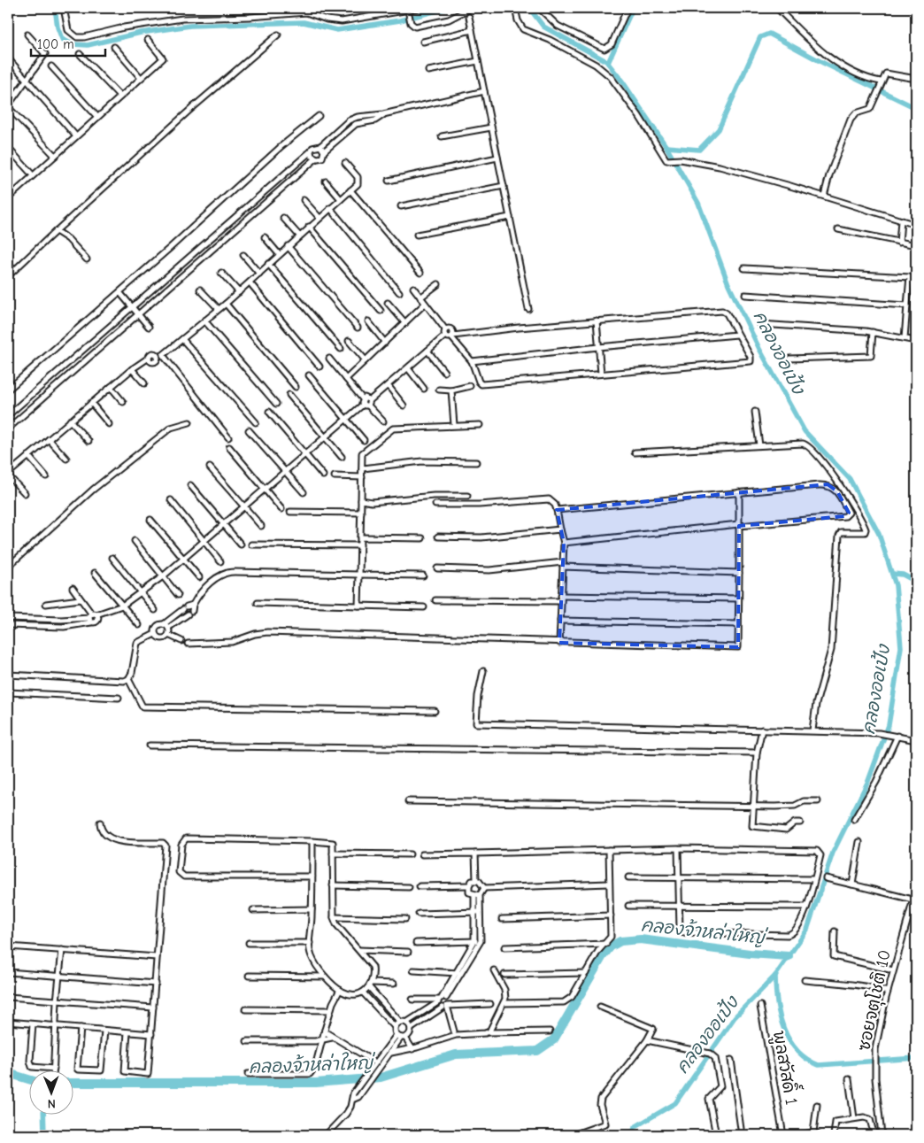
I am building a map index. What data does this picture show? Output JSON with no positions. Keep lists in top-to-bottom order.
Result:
{
  "streets": {
    "street": ["ซอยจตุโชติ 10", "พูลสวัสดิ์ 1"]
  },
  "water": ["คลองออเป้ง", "คลองจ้าหล่าใหญ่"],
  "scale_bar": "100 m",
  "north": "bottom"
}
